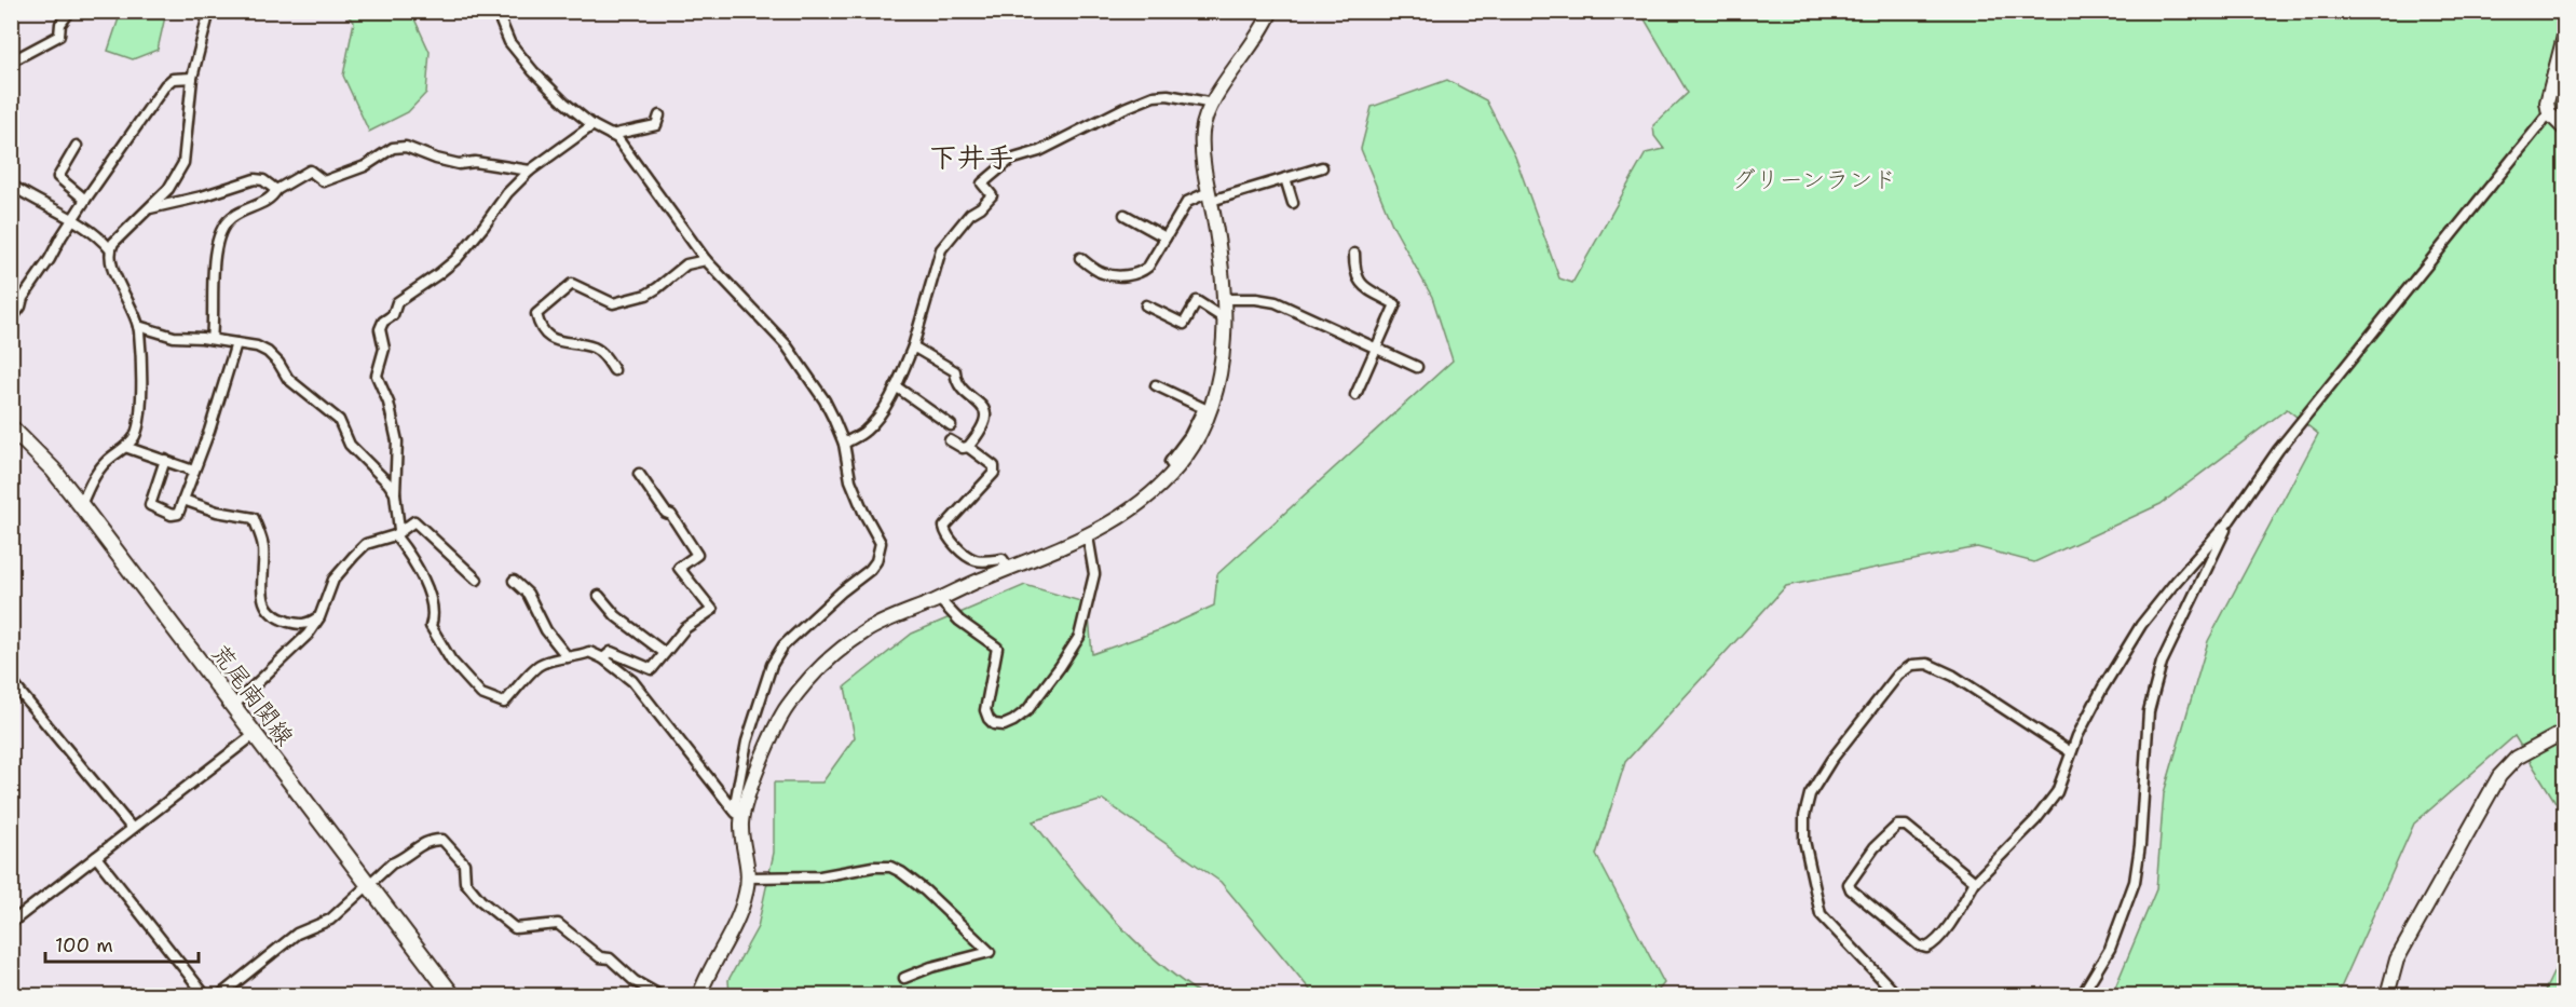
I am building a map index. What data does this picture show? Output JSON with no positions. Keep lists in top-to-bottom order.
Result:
{
  "streets": {
    "main road": ["荒尾南関線"]
  },
  "districts": ["下井手"],
  "parks": ["グリーンランド"],
  "scale_bar": "100 m"
}
